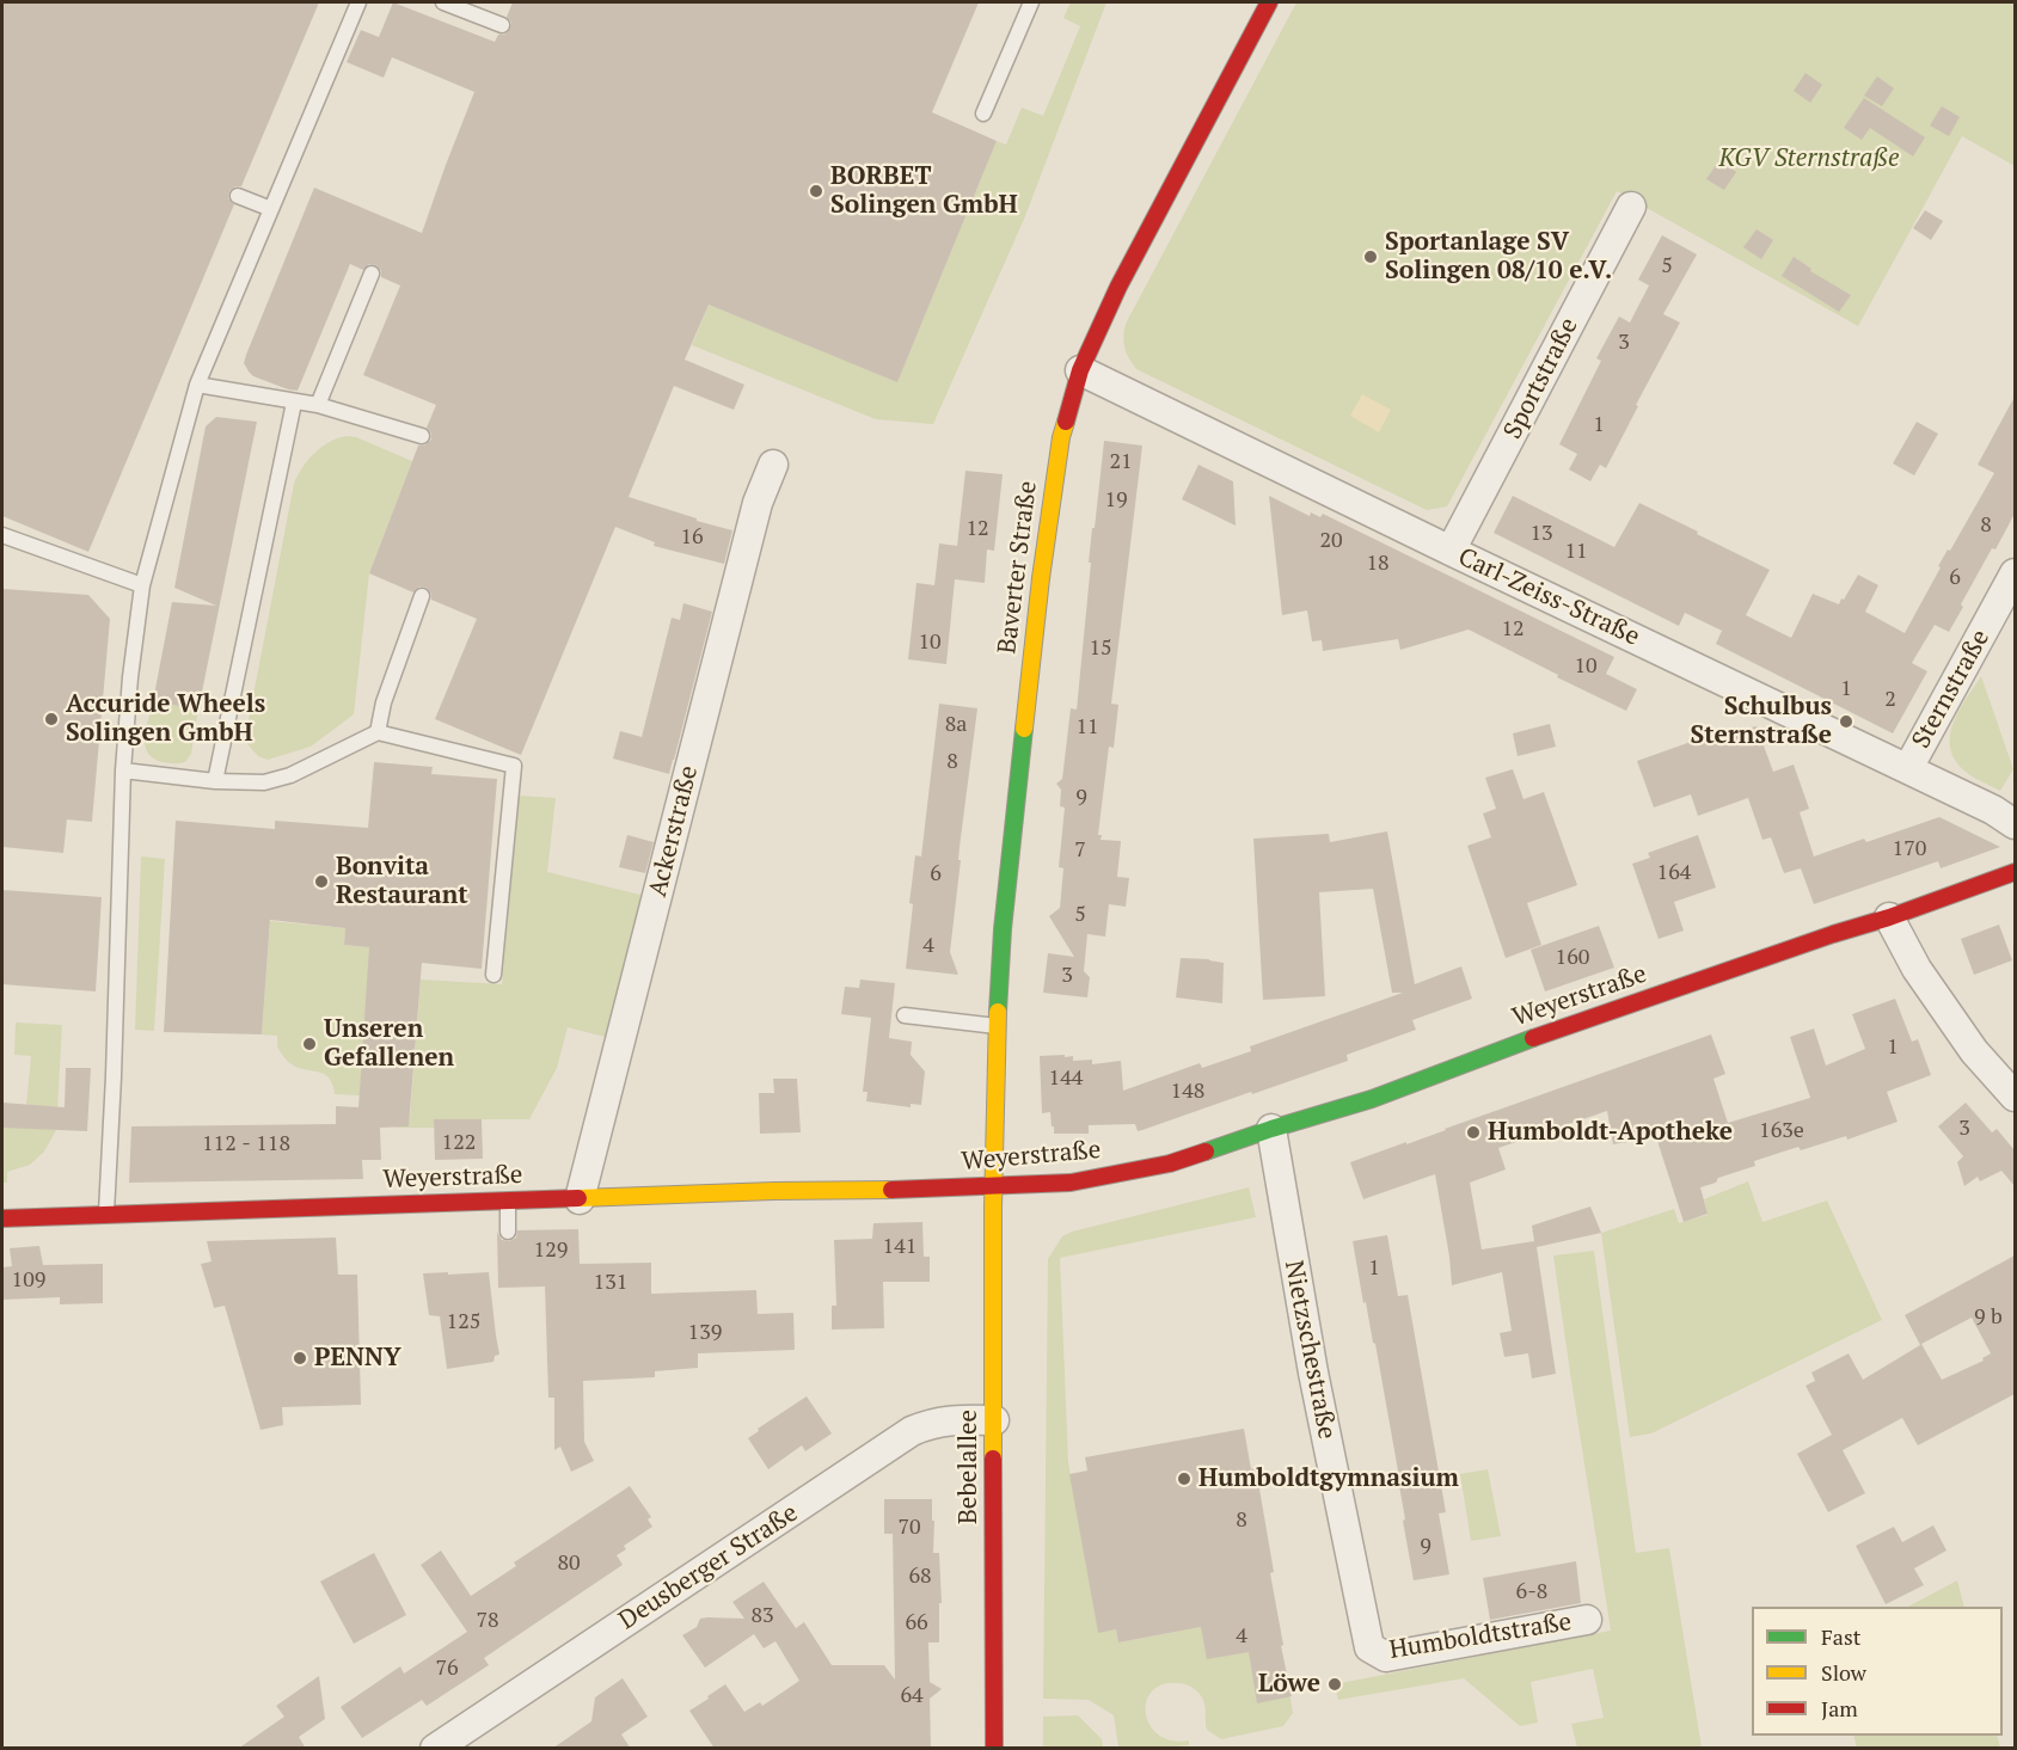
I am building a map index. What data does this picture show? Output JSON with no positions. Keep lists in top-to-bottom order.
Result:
{
  "streets": {
    "main road": ["Baverter Straße", "Weyerstraße", "Bebelallee"],
    "street": [
      "Sportstraße",
      "Carl-Zeiss-Straße",
      "Sternstraße",
      "Ackerstraße",
      "Nietzschestraße",
      "Deusberger Straße",
      "Humboldtstraße"
    ]
  },
  "crossings": [
    ["Sportstraße", "Carl-Zeiss-Straße"],
    ["Baverter Straße", "Carl-Zeiss-Straße"],
    ["Baverter Straße", "Weyerstraße"],
    ["Baverter Straße", "Bebelallee"],
    ["Carl-Zeiss-Straße", "Sternstraße"],
    ["Ackerstraße", "Weyerstraße"],
    ["Weyerstraße", "Nietzschestraße"],
    ["Weyerstraße", "Bebelallee"],
    ["Nietzschestraße", "Humboldtstraße"],
    ["Bebelallee", "Deusberger Straße"]
  ],
  "parks": ["KGV Sternstraße"],
  "places": [
    "BORBET Solingen GmbH",
    "Sportanlage SV Solingen 08/10 e.V.",
    "Accuride Wheels Solingen GmbH",
    "Schulbus Sternstraße",
    "Bonvita Restaurant",
    "Unseren Gefallenen",
    "Humboldt-Apotheke",
    "PENNY",
    "Humboldtgymnasium",
    "Löwe"
  ],
  "house_numbers": [
    "5",
    "3",
    "1",
    "21",
    "19",
    "8",
    "12",
    "13",
    "16",
    "20",
    "11",
    "18",
    "6",
    "12",
    "10",
    "15",
    "10",
    "1",
    "2",
    "8a",
    "11",
    "8",
    "9",
    "170",
    "7",
    "164",
    "6",
    "5",
    "4",
    "160",
    "3",
    "1",
    "144",
    "148",
    "3",
    "163e",
    "122",
    "112 - 118",
    "141",
    "129",
    "1",
    "109",
    "131",
    "9 b",
    "125",
    "139",
    "8",
    "70",
    "9",
    "80",
    "68",
    "6-8",
    "83",
    "78",
    "66",
    "4",
    "76",
    "64"
  ],
  "legend": ["Fast", "Slow", "Jam"]
}
